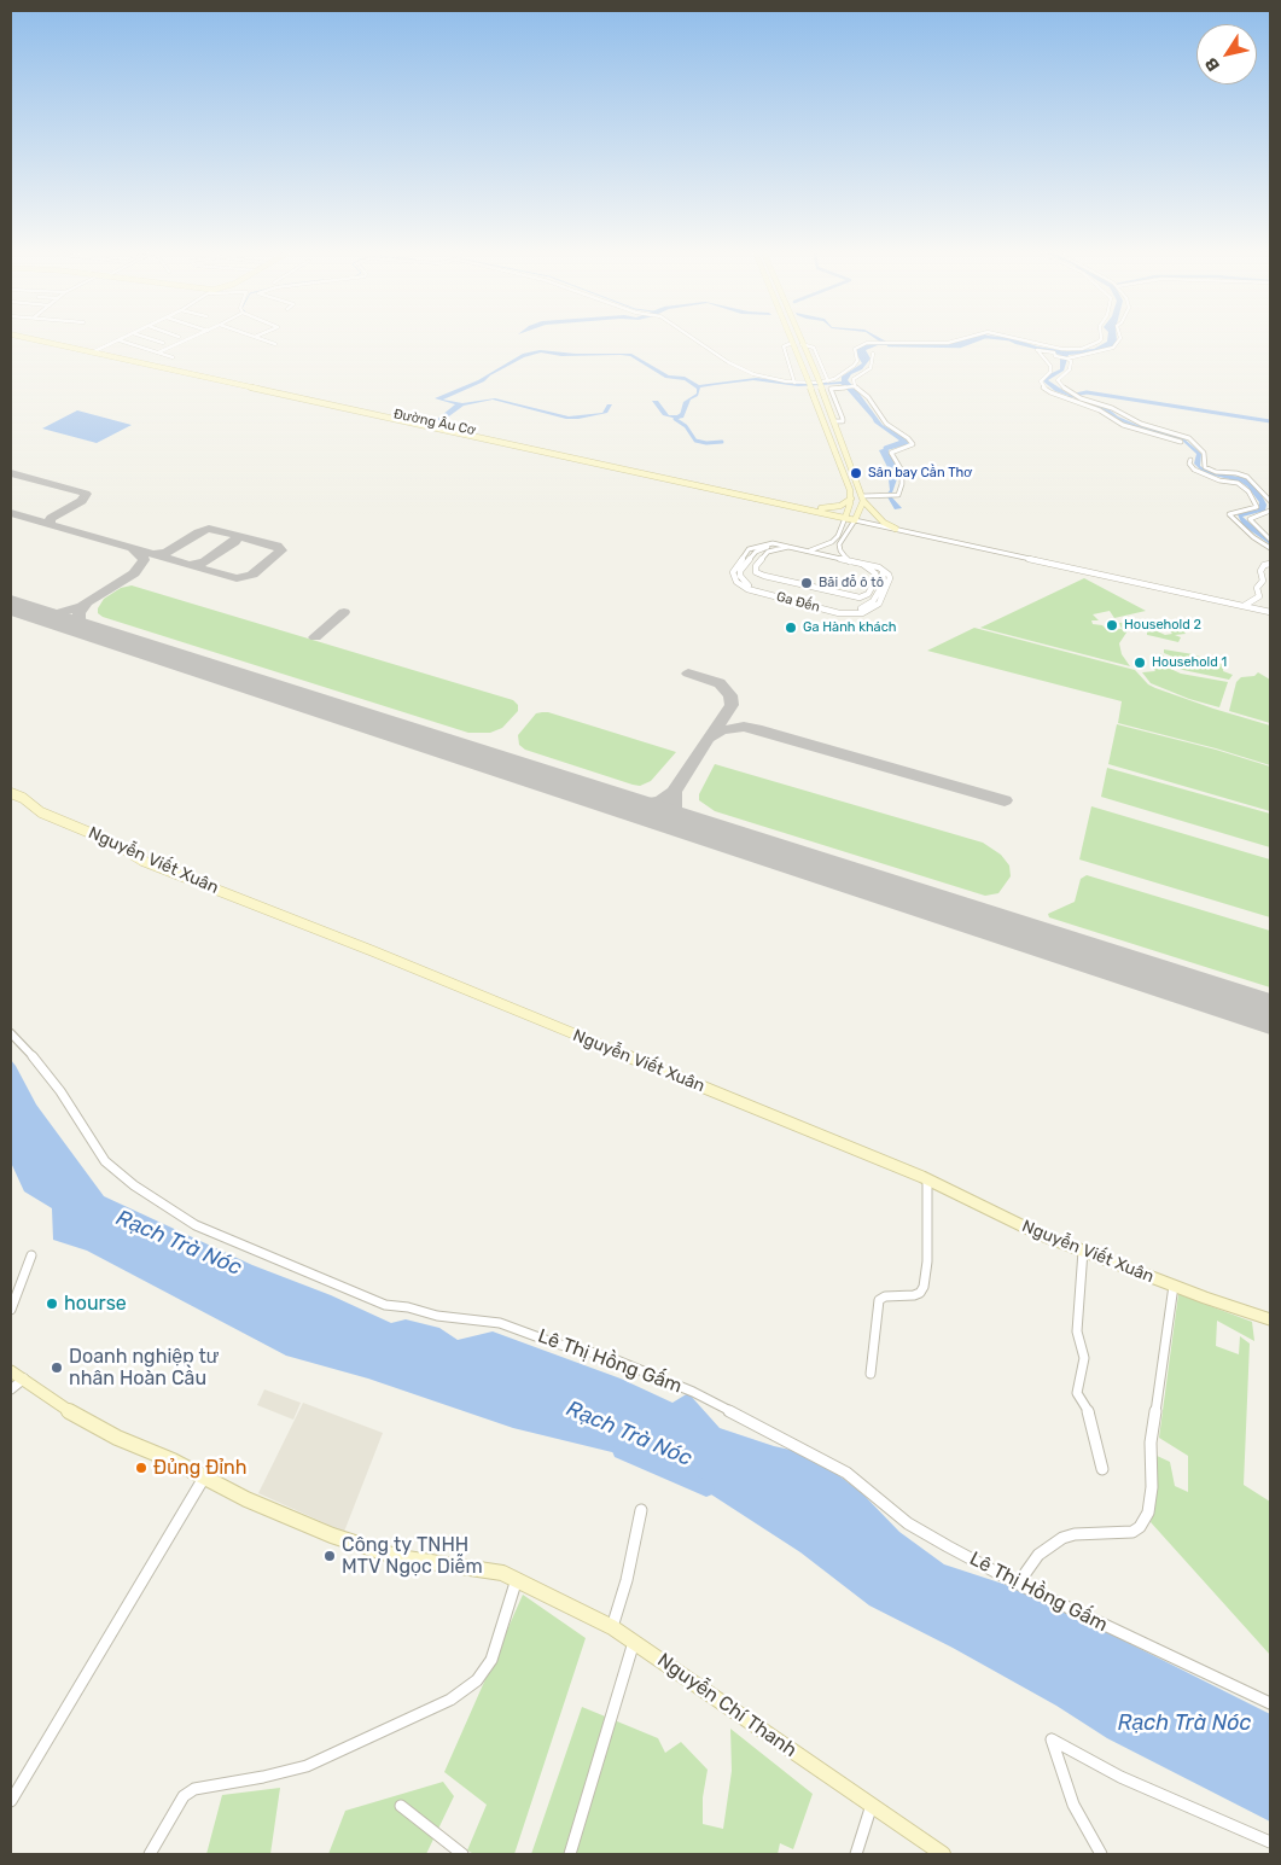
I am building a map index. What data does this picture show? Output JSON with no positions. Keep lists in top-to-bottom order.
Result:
{
  "streets": {
    "street": [
      "Đường Âu Cơ",
      "Ga Đến",
      "Nguyễn Viết Xuân",
      "Lê Thị Hồng Gấm",
      "Nguyễn Chí Thanh"
    ]
  },
  "water": ["Rạch Trà Nóc"],
  "places": [
    "Sân bay Cần Thơ",
    "Bãi đỗ ô tô",
    "Household 2",
    "Ga Hành khách",
    "Household 1",
    "hourse",
    "Doanh nghiệp tư nhân Hoàn Cầu",
    "Đủng Đỉnh",
    "Công ty TNHH MTV Ngọc Diễm"
  ],
  "north": "bottom left"
}
